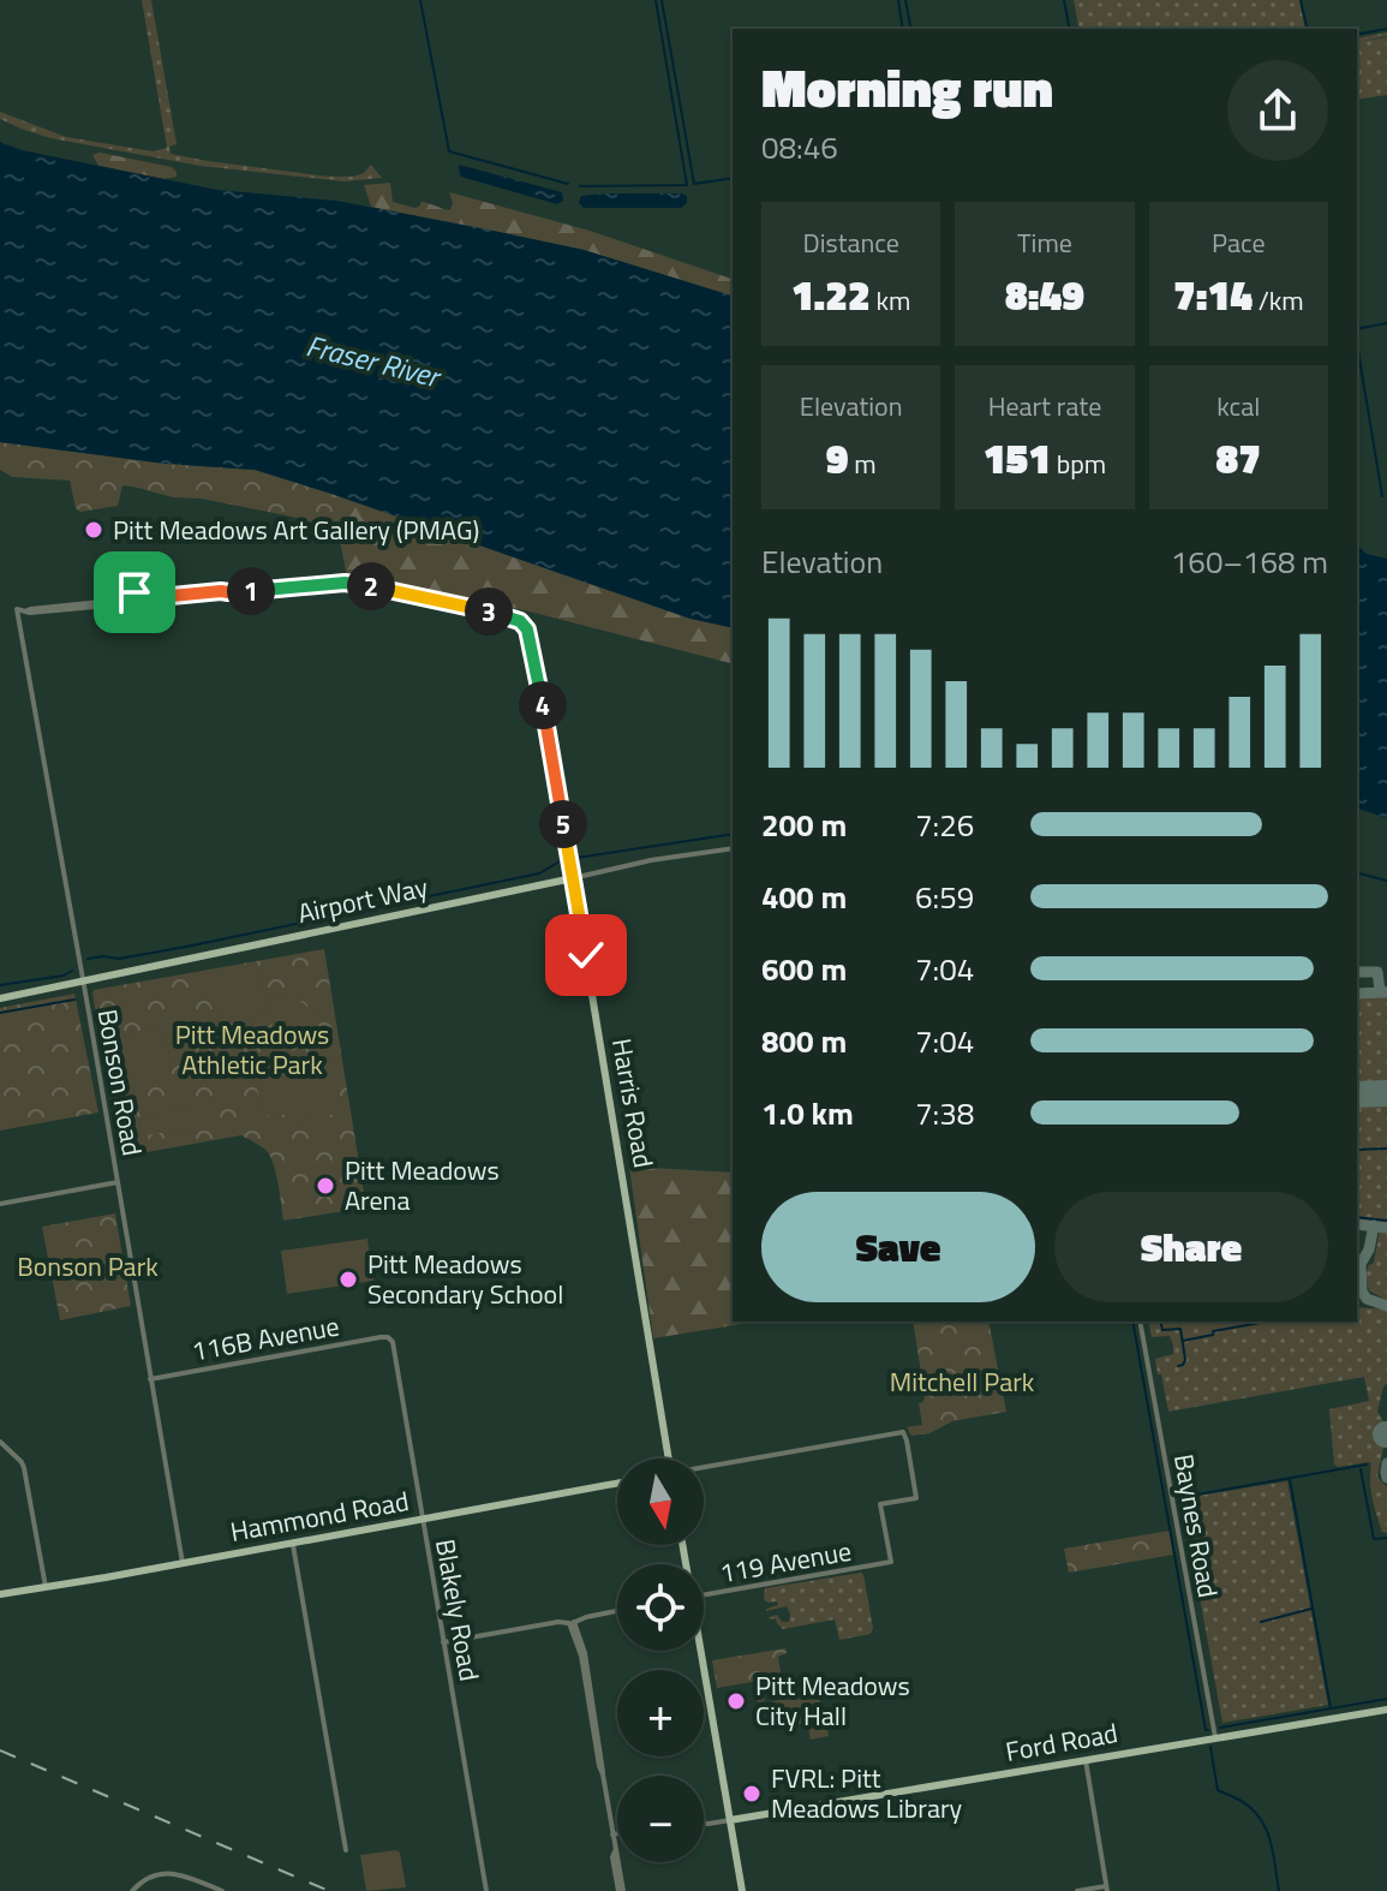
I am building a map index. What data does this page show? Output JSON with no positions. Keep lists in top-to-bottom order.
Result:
{
  "streets": {
    "main road": [
      "Airport Way",
      "Harris Road",
      "Hammond Road",
      "Ford Road"
    ],
    "street": [
      "Bonson Road",
      "116B Avenue",
      "Baynes Road",
      "119 Avenue",
      "Blakely Road"
    ]
  },
  "crossings": [
    ["Airport Way", "Bonson Road"],
    ["Airport Way", "Harris Road"],
    ["Bonson Road", "116B Avenue"],
    ["Bonson Road", "Hammond Road"],
    ["116B Avenue", "Blakely Road"],
    ["Hammond Road", "Blakely Road"],
    ["Baynes Road", "Ford Road"]
  ],
  "water": ["Fraser River"],
  "parks": ["Pitt Meadows Athletic Park", "Bonson Park", "Mitchell Park"],
  "places": [
    "Pitt Meadows Art Gallery (PMAG)",
    "Pitt Meadows Arena",
    "Pitt Meadows Secondary School",
    "Pitt Meadows City Hall",
    "FVRL: Pitt Meadows Library"
  ],
  "north": "bottom",
  "page": {
    "heading": ["Morning run", "08:46"],
    "stats": [
      ["Distance", "1.22 km"],
      ["Time", "8:49"],
      ["Pace", "7:14 /km"],
      ["Elevation", "9 m"],
      ["Heart rate", "151 bpm"],
      ["kcal", "87"]
    ],
    "chart": ["Elevation", "160–168 m"],
    "pins": [
      "2",
      "1",
      "3",
      "4",
      "5"
    ],
    "list": [
      {
        "name": "200 m",
        "note": "7:26"
      },
      {
        "name": "400 m",
        "note": "6:59"
      },
      {
        "name": "600 m",
        "note": "7:04"
      },
      {
        "name": "800 m",
        "note": "7:04"
      },
      {
        "name": "1.0 km",
        "note": "7:38"
      }
    ],
    "buttons": ["Save", "Share"],
    "map_buttons": ["+", "−"]
  }
}
